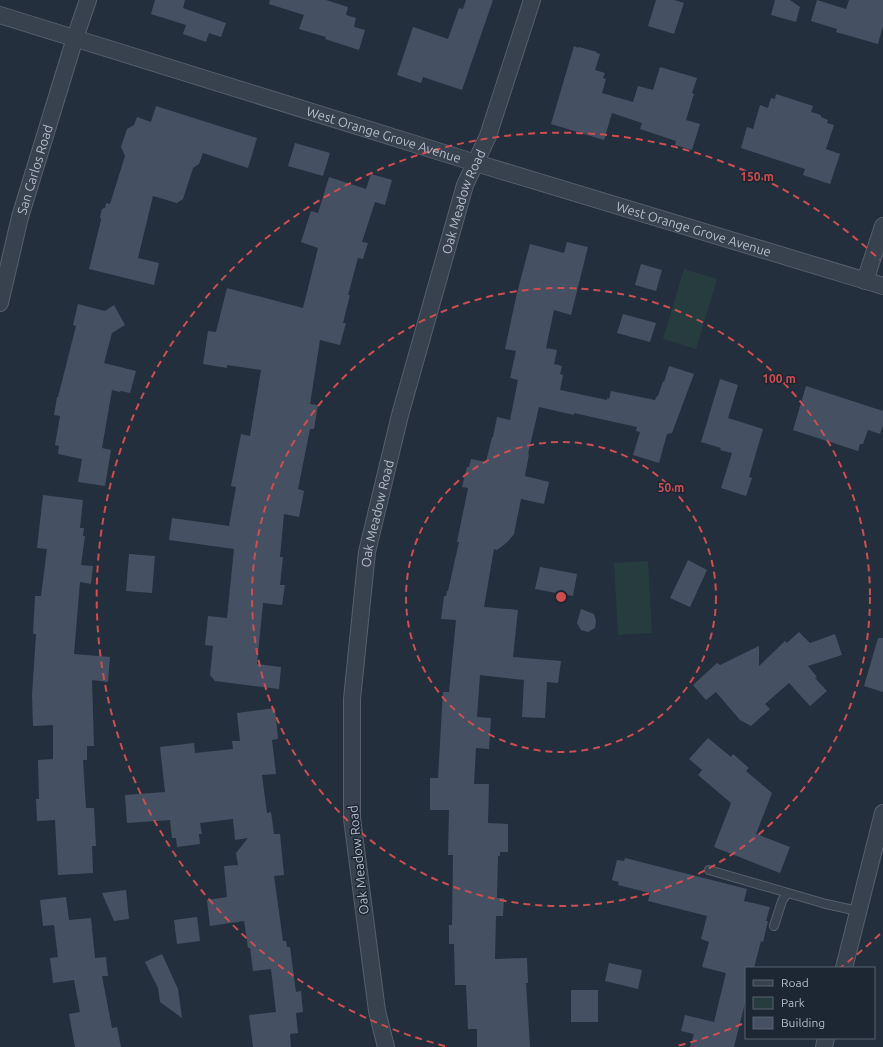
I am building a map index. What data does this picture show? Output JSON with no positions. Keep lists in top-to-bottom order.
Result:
{
  "streets": {
    "street": ["West Orange Grove Avenue", "San Carlos Road", "Oak Meadow Road"]
  },
  "crossings": [
    ["West Orange Grove Avenue", "San Carlos Road"],
    ["West Orange Grove Avenue", "Oak Meadow Road"]
  ],
  "legend": ["Road", "Park", "Building"],
  "rings": ["150 m", "100 m", "50 m"]
}
